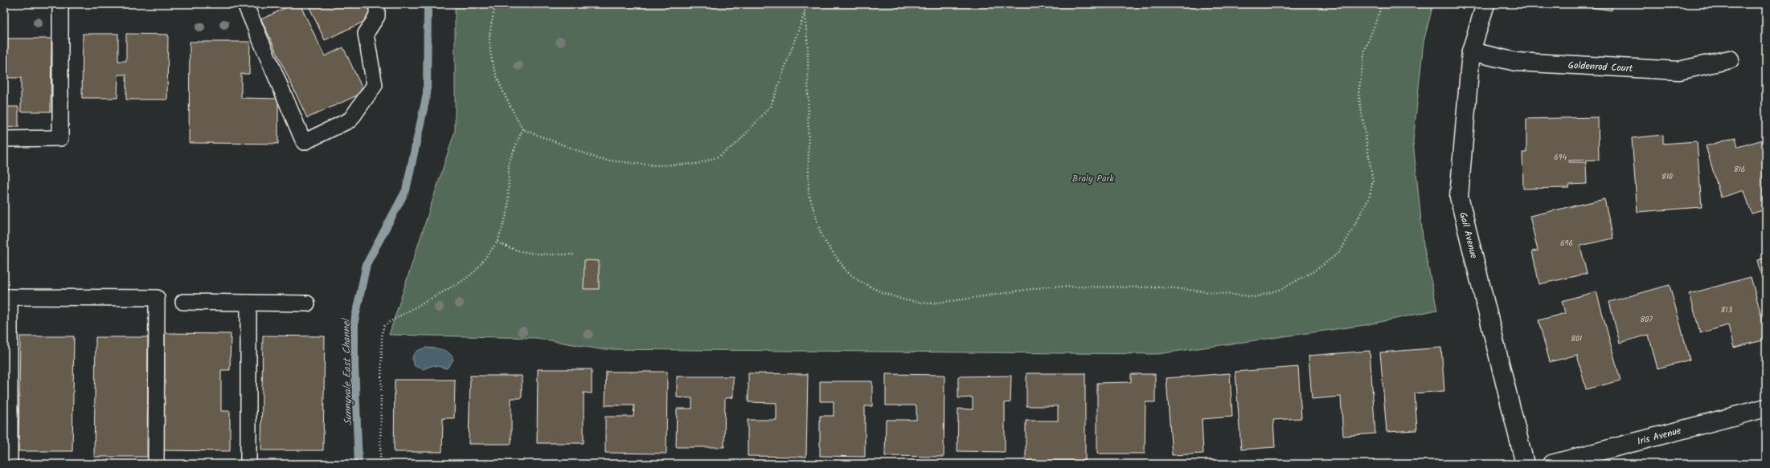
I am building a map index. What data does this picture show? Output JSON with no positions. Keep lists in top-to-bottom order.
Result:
{
  "streets": {
    "street": ["Goldenrod Court", "Gail Avenue", "Iris Avenue"]
  },
  "crossings": [
    ["Goldenrod Court", "Gail Avenue"]
  ],
  "water": ["Sunnyvale East Channel"],
  "parks": ["Braly Park"],
  "house_numbers": [
    "694",
    "816",
    "810",
    "696",
    "813",
    "807",
    "801"
  ]
}
